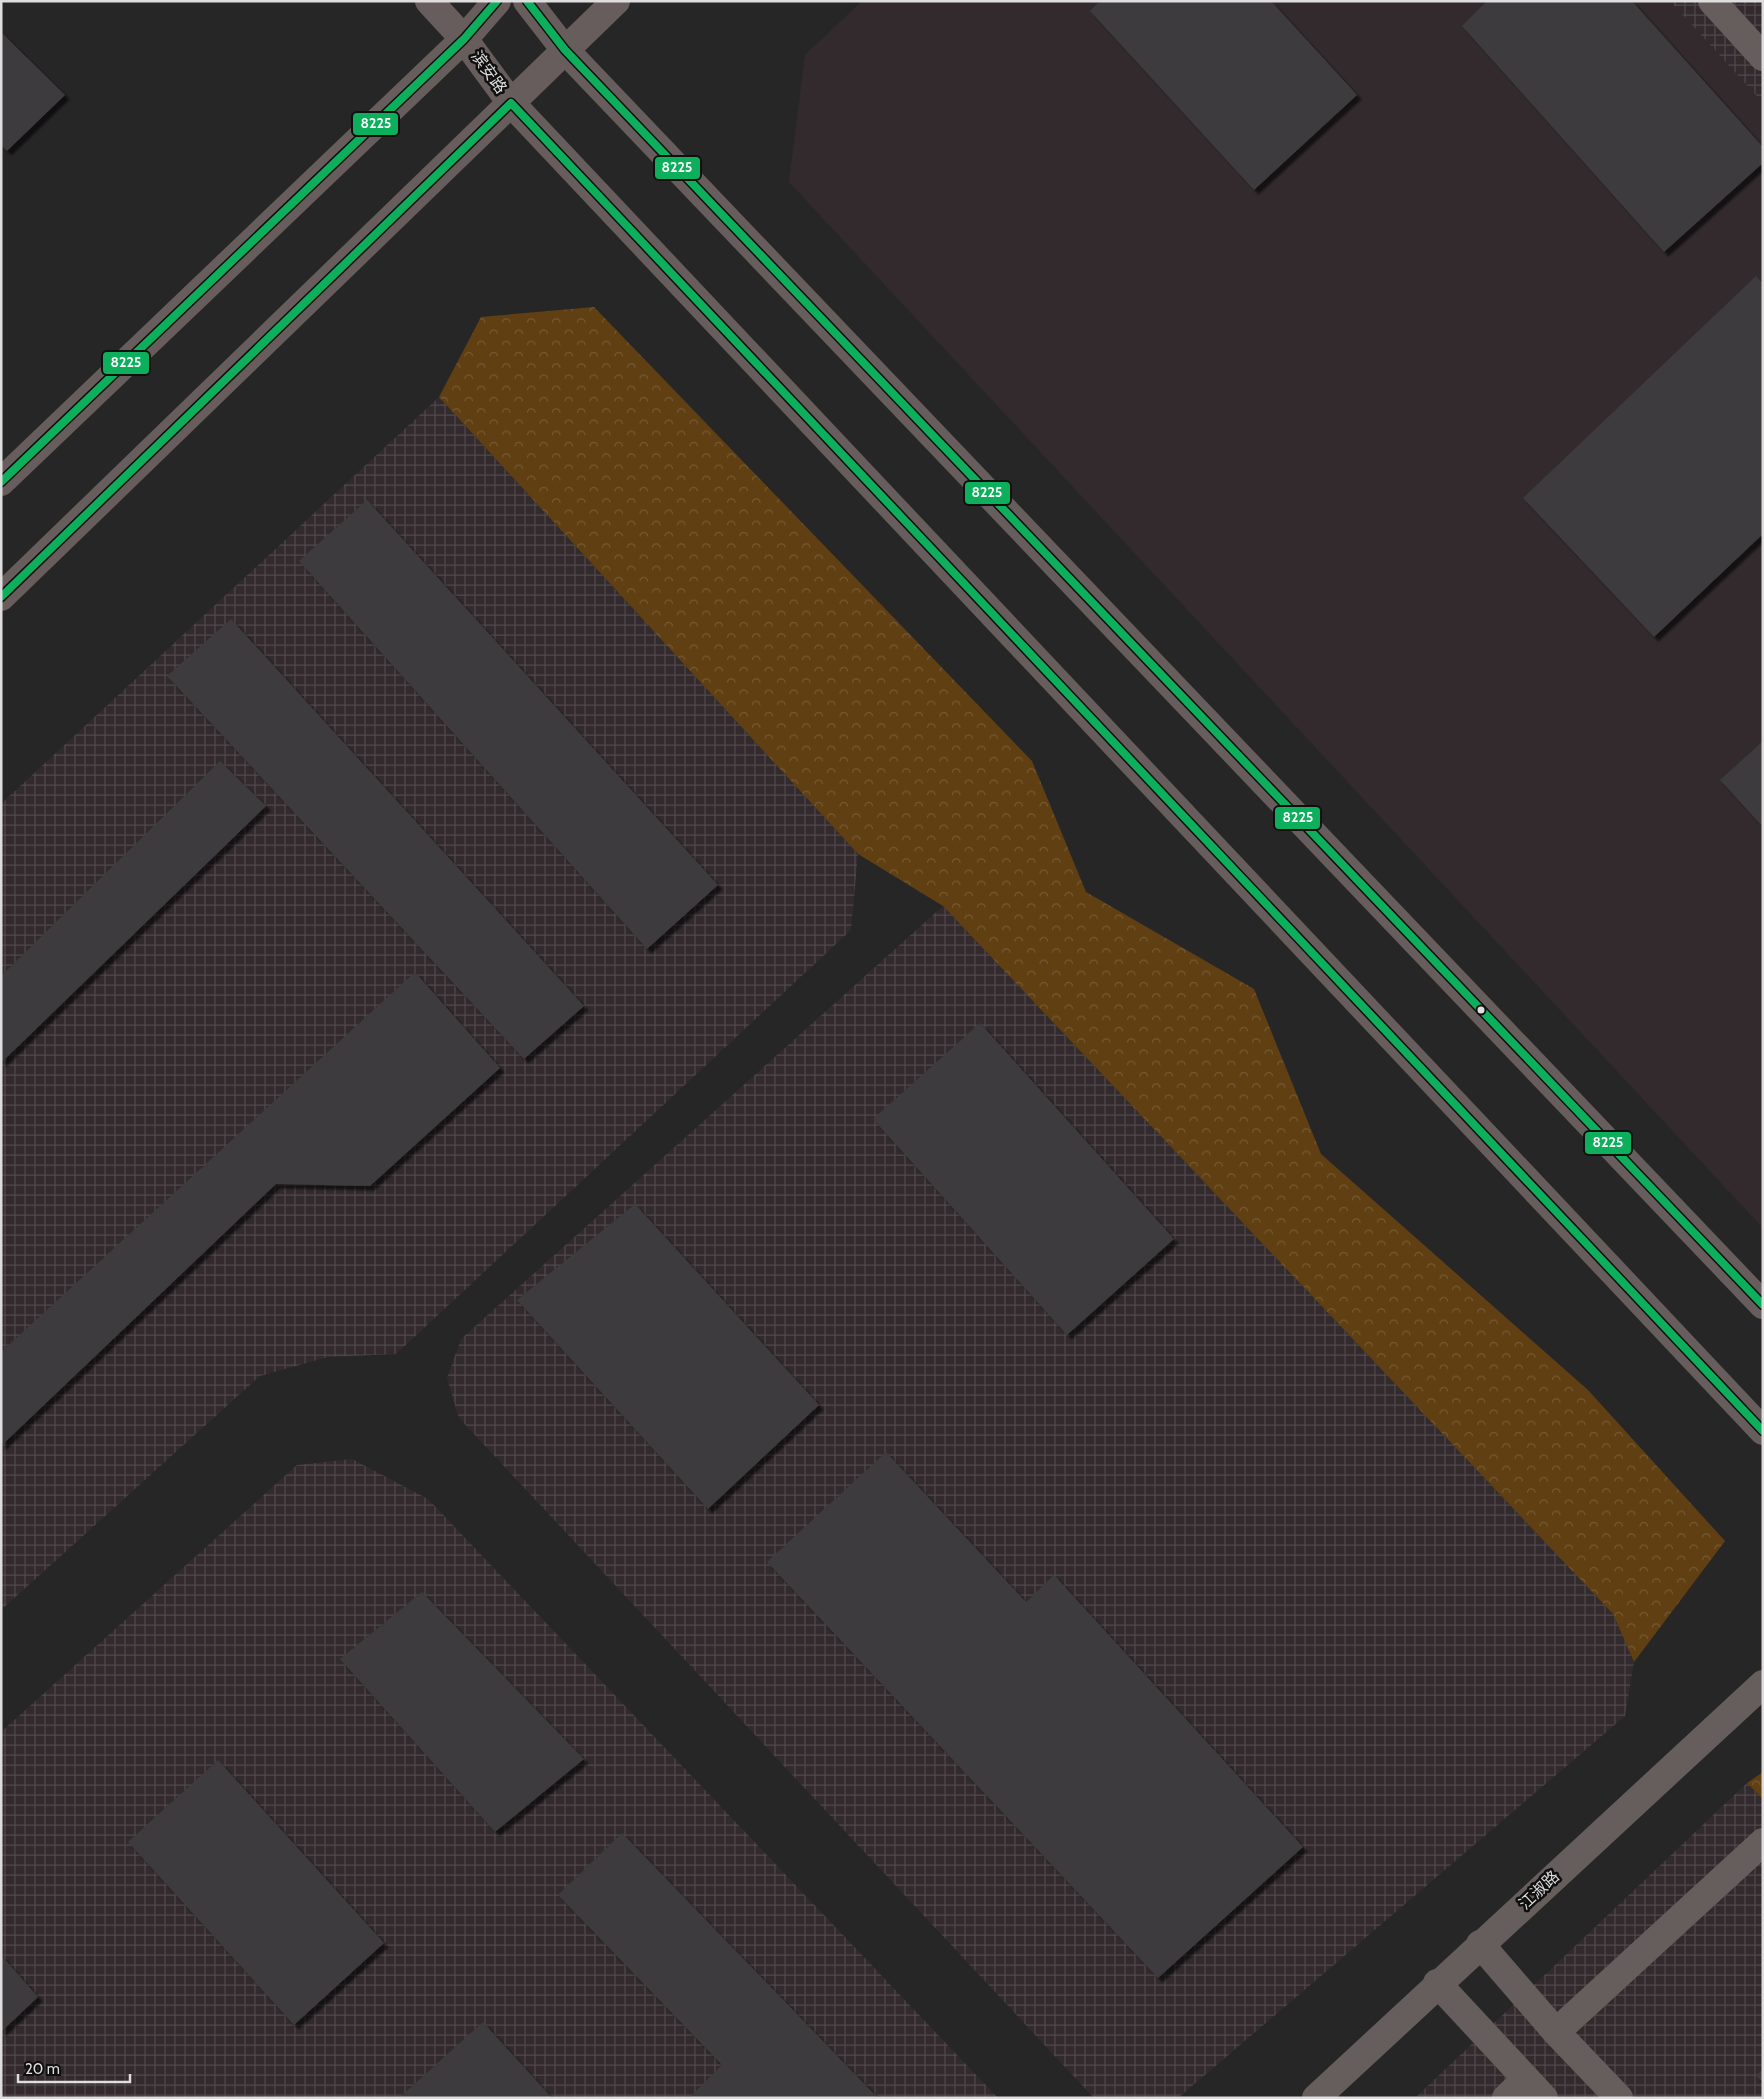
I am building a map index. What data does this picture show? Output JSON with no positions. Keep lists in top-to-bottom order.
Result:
{
  "streets": {
    "main road": ["滨安路"],
    "street": ["江淑路"]
  },
  "lines": ["transit line 8225"],
  "scale_bar": "20 m"
}
